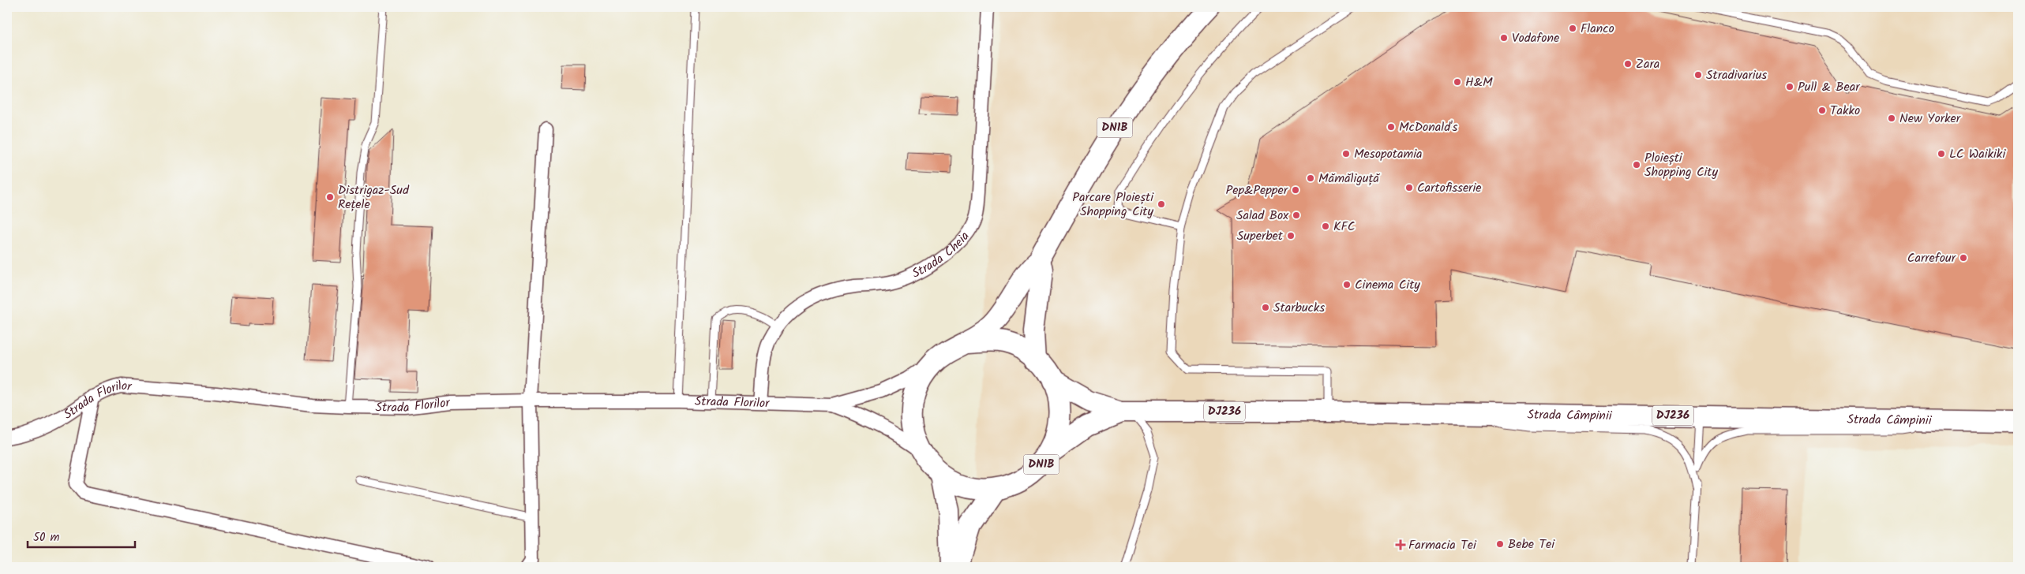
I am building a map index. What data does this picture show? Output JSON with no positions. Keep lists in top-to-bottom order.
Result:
{
  "streets": {
    "main road": ["DN1B", "DJ236", "Strada Câmpinii"],
    "street": ["Strada Cheia", "Strada Florilor"]
  },
  "crossings": [
    ["DN1B", "DJ236"],
    ["Strada Cheia", "Strada Florilor"],
    ["DJ236", "Strada Câmpinii"]
  ],
  "places": {
    "other": [
      "Flanco",
      "Vodafone",
      "Zara",
      "Stradivarius",
      "H&M",
      "Pull & Bear",
      "Takko",
      "New Yorker",
      "McDonald's",
      "Mesopotamia",
      "LC Waikiki",
      "Ploiești Shopping City",
      "Mămăliguță",
      "Cartofisserie",
      "Pep&Pepper",
      "Distrigaz-Sud Rețele",
      "Parcare Ploiești Shopping City",
      "Salad Box",
      "KFC",
      "Superbet",
      "Carrefour",
      "Cinema City",
      "Starbucks",
      "Bebe Tei"
    ],
    "health": ["Farmacia Tei"]
  },
  "scale_bar": "50 m"
}
